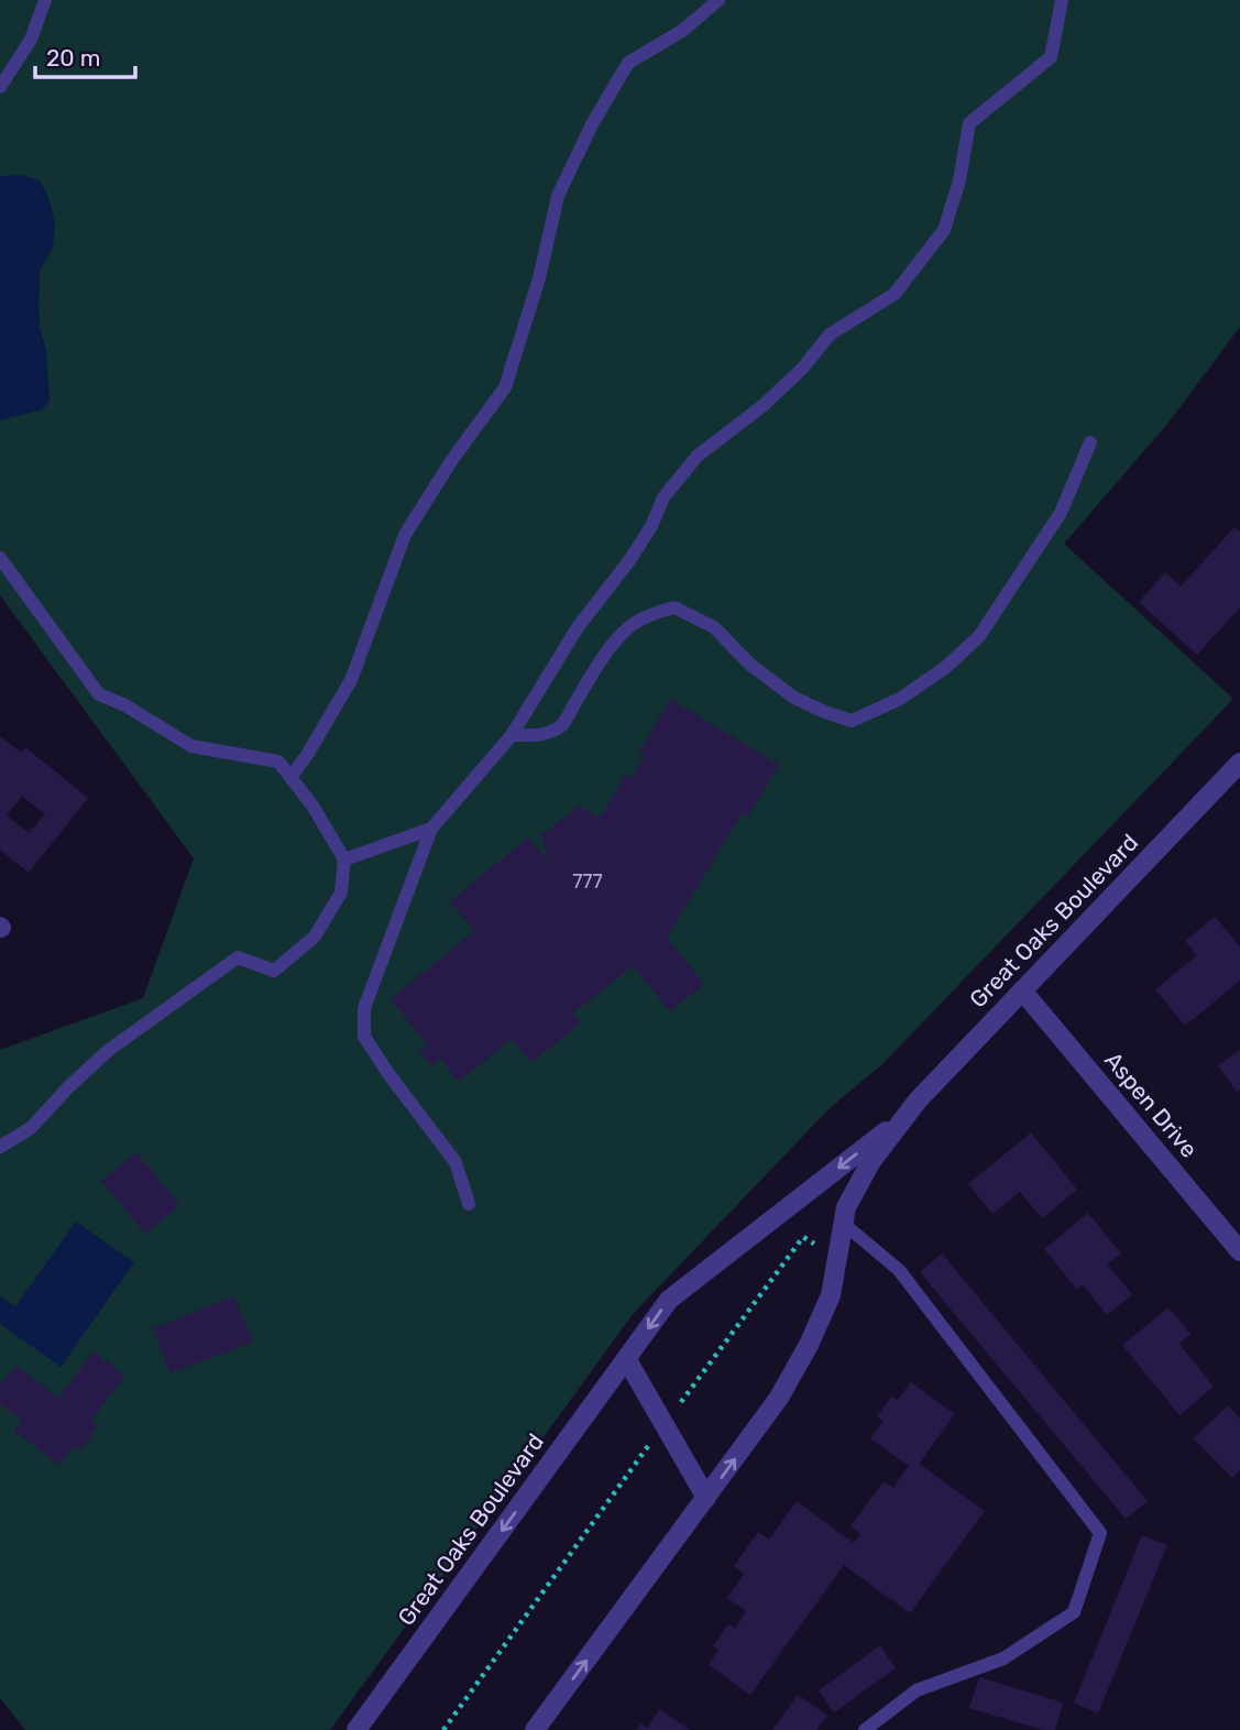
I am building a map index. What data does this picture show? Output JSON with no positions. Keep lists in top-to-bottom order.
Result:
{
  "streets": {
    "street": ["Great Oaks Boulevard", "Aspen Drive"]
  },
  "crossings": [
    ["Great Oaks Boulevard", "Aspen Drive"]
  ],
  "house_numbers": ["777"],
  "scale_bar": "20 m"
}
